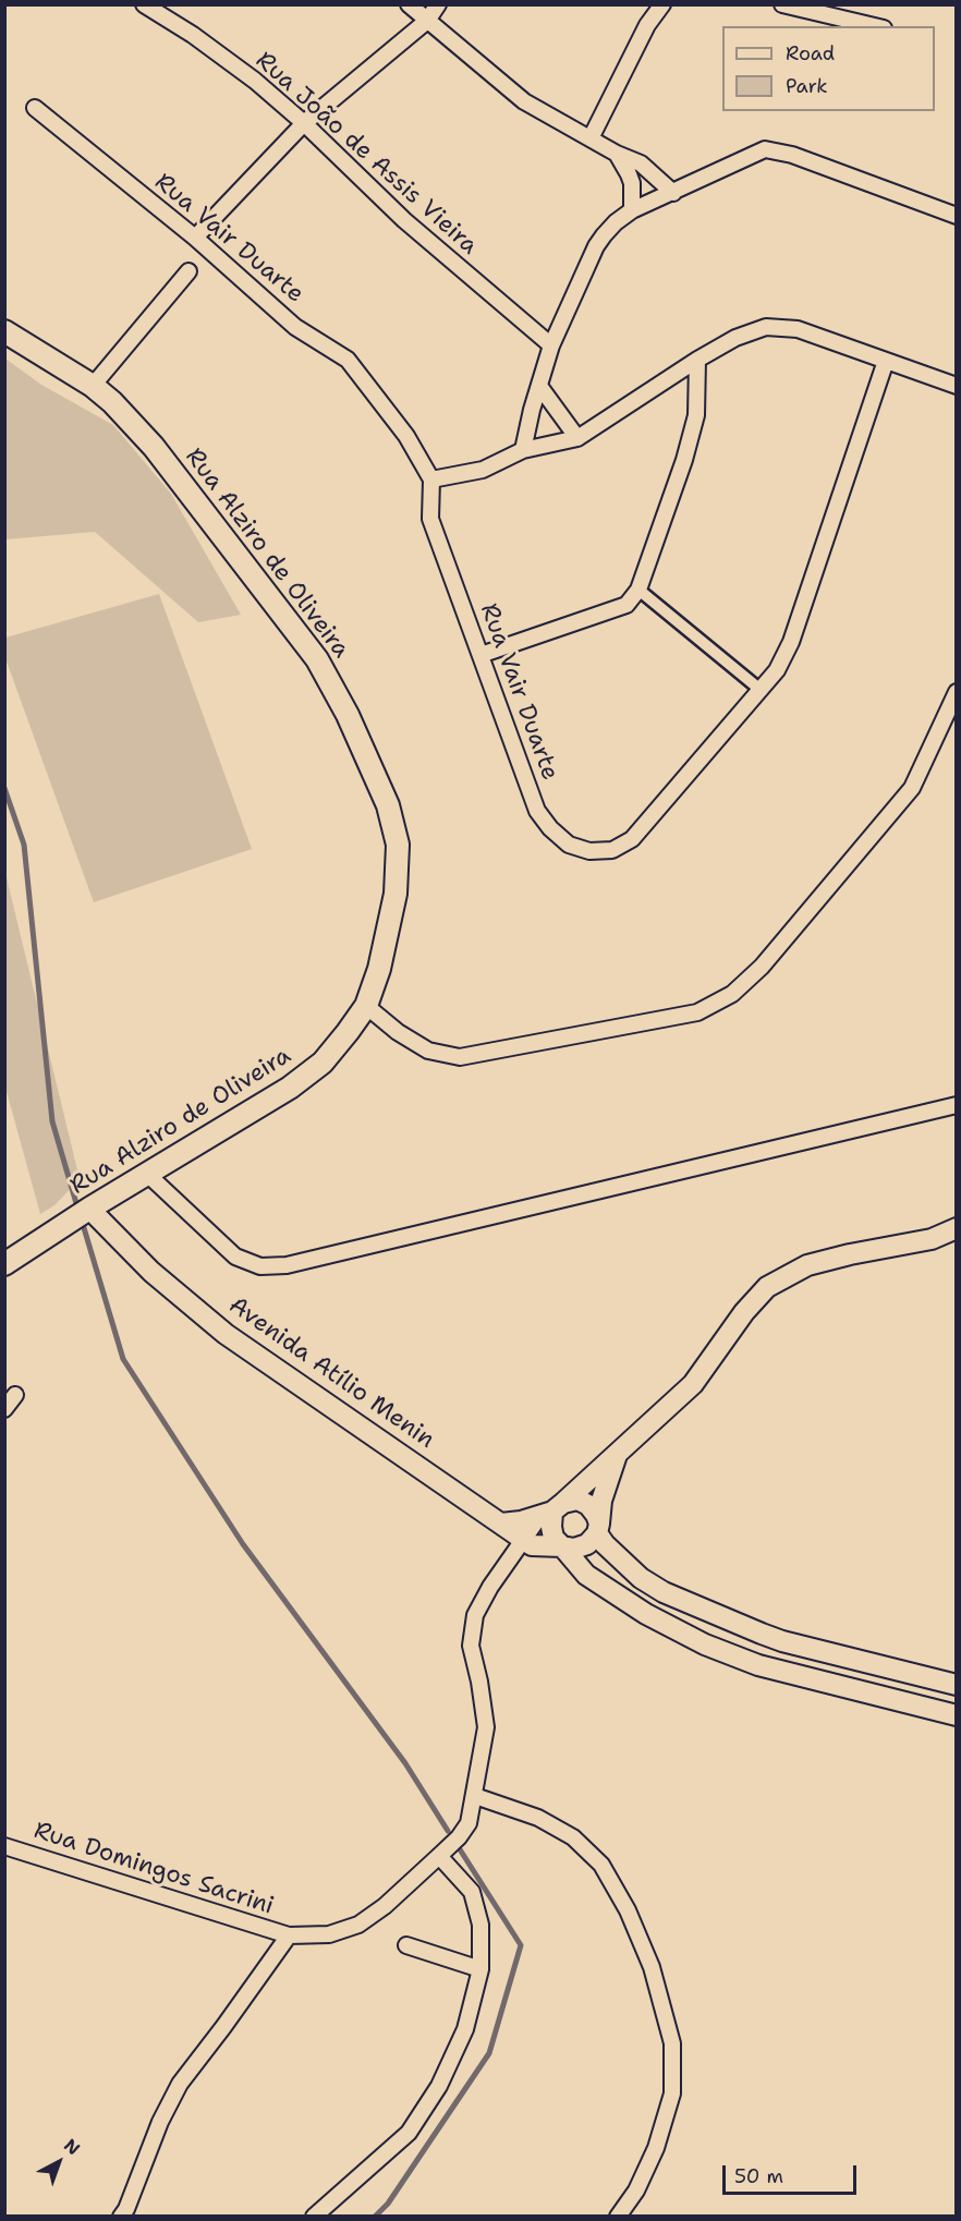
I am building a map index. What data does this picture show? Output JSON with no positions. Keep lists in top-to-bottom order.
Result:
{
  "streets": {
    "main road": ["Rua Alziro de Oliveira"],
    "street": [
      "Rua João de Assis Vieira",
      "Rua Vair Duarte",
      "Avenida Atílio Menin",
      "Rua Domingos Sacrini"
    ]
  },
  "crossings": [
    ["Rua Alziro de Oliveira", "Avenida Atílio Menin"],
    ["Avenida Atílio Menin", "Rua Domingos Sacrini"]
  ],
  "legend": ["Road", "Park"],
  "scale_bar": "50 m",
  "north": "top right"
}
